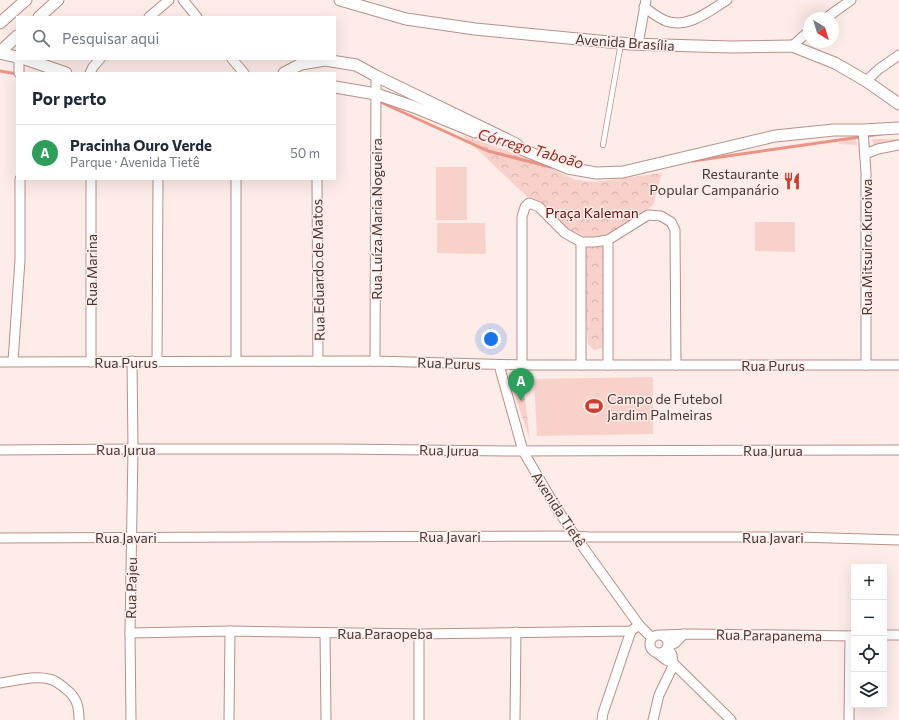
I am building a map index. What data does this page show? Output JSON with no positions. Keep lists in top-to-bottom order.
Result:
{
  "streets": {
    "street": [
      "Avenida Brasília",
      "Rua Luíza Maria Nogueira",
      "Rua Mitsuiro Kuroiwa",
      "Rua Marina",
      "Rua Eduardo de Matos",
      "Rua Purus",
      "Rua Jurua",
      "Avenida Tietê",
      "Rua Javari",
      "Rua Pajeu",
      "Rua Paraopeba",
      "Rua Parapanema"
    ]
  },
  "crossings": [
    ["Rua Luíza Maria Nogueira", "Rua Purus"],
    ["Rua Mitsuiro Kuroiwa", "Rua Purus"],
    ["Rua Marina", "Rua Purus"],
    ["Rua Eduardo de Matos", "Rua Purus"],
    ["Rua Purus", "Avenida Tietê"],
    ["Rua Purus", "Rua Pajeu"],
    ["Rua Jurua", "Avenida Tietê"],
    ["Rua Jurua", "Rua Pajeu"],
    ["Avenida Tietê", "Rua Javari"],
    ["Avenida Tietê", "Rua Paraopeba"],
    ["Avenida Tietê", "Rua Parapanema"],
    ["Rua Javari", "Rua Pajeu"],
    ["Rua Pajeu", "Rua Paraopeba"]
  ],
  "water": ["Córrego Taboão"],
  "parks": ["Praça Kaleman"],
  "places": {
    "restaurant": ["Restaurante Popular Campanário"],
    "sports": ["Campo de Futebol Jardim Palmeiras"]
  },
  "north": "bottom right",
  "page": {
    "search": "Pesquisar aqui",
    "heading": "Por perto",
    "list": [
      {
        "mark": "A",
        "name": "Pracinha Ouro Verde",
        "note": "Parque · Avenida Tietê",
        "value": "50 m"
      }
    ],
    "pins": "A",
    "map_buttons": ["+", "−"]
  }
}
